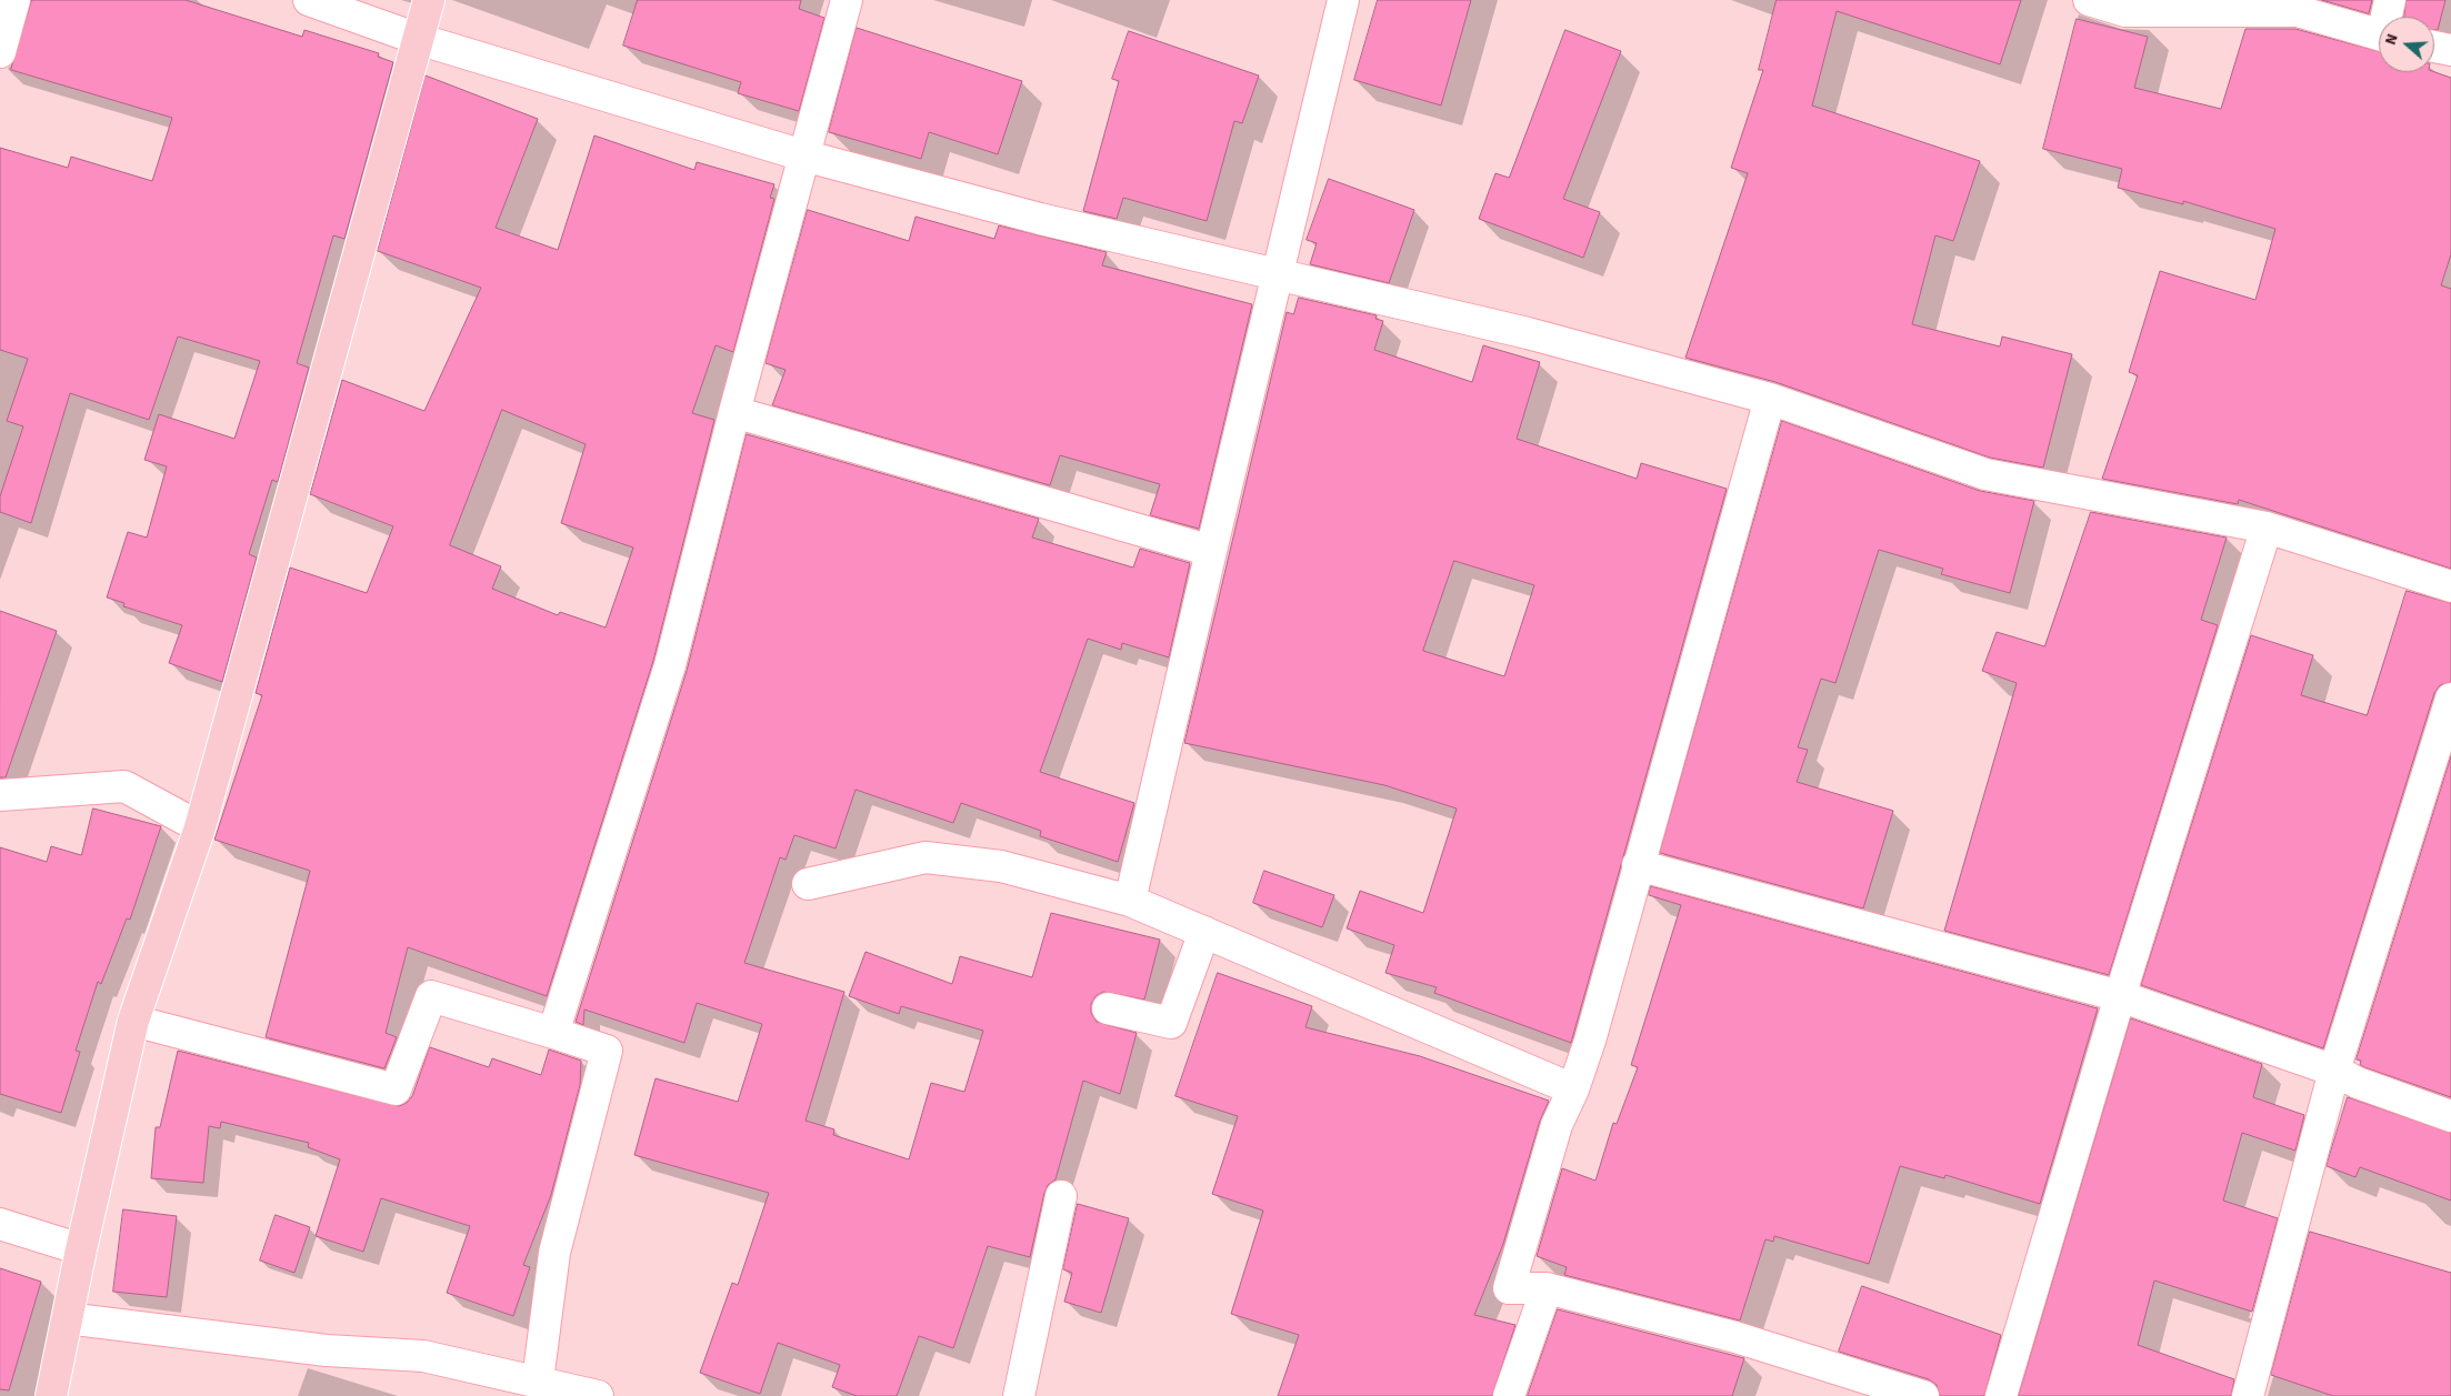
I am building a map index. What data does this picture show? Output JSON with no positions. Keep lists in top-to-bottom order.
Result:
{
  "north": "left"
}
